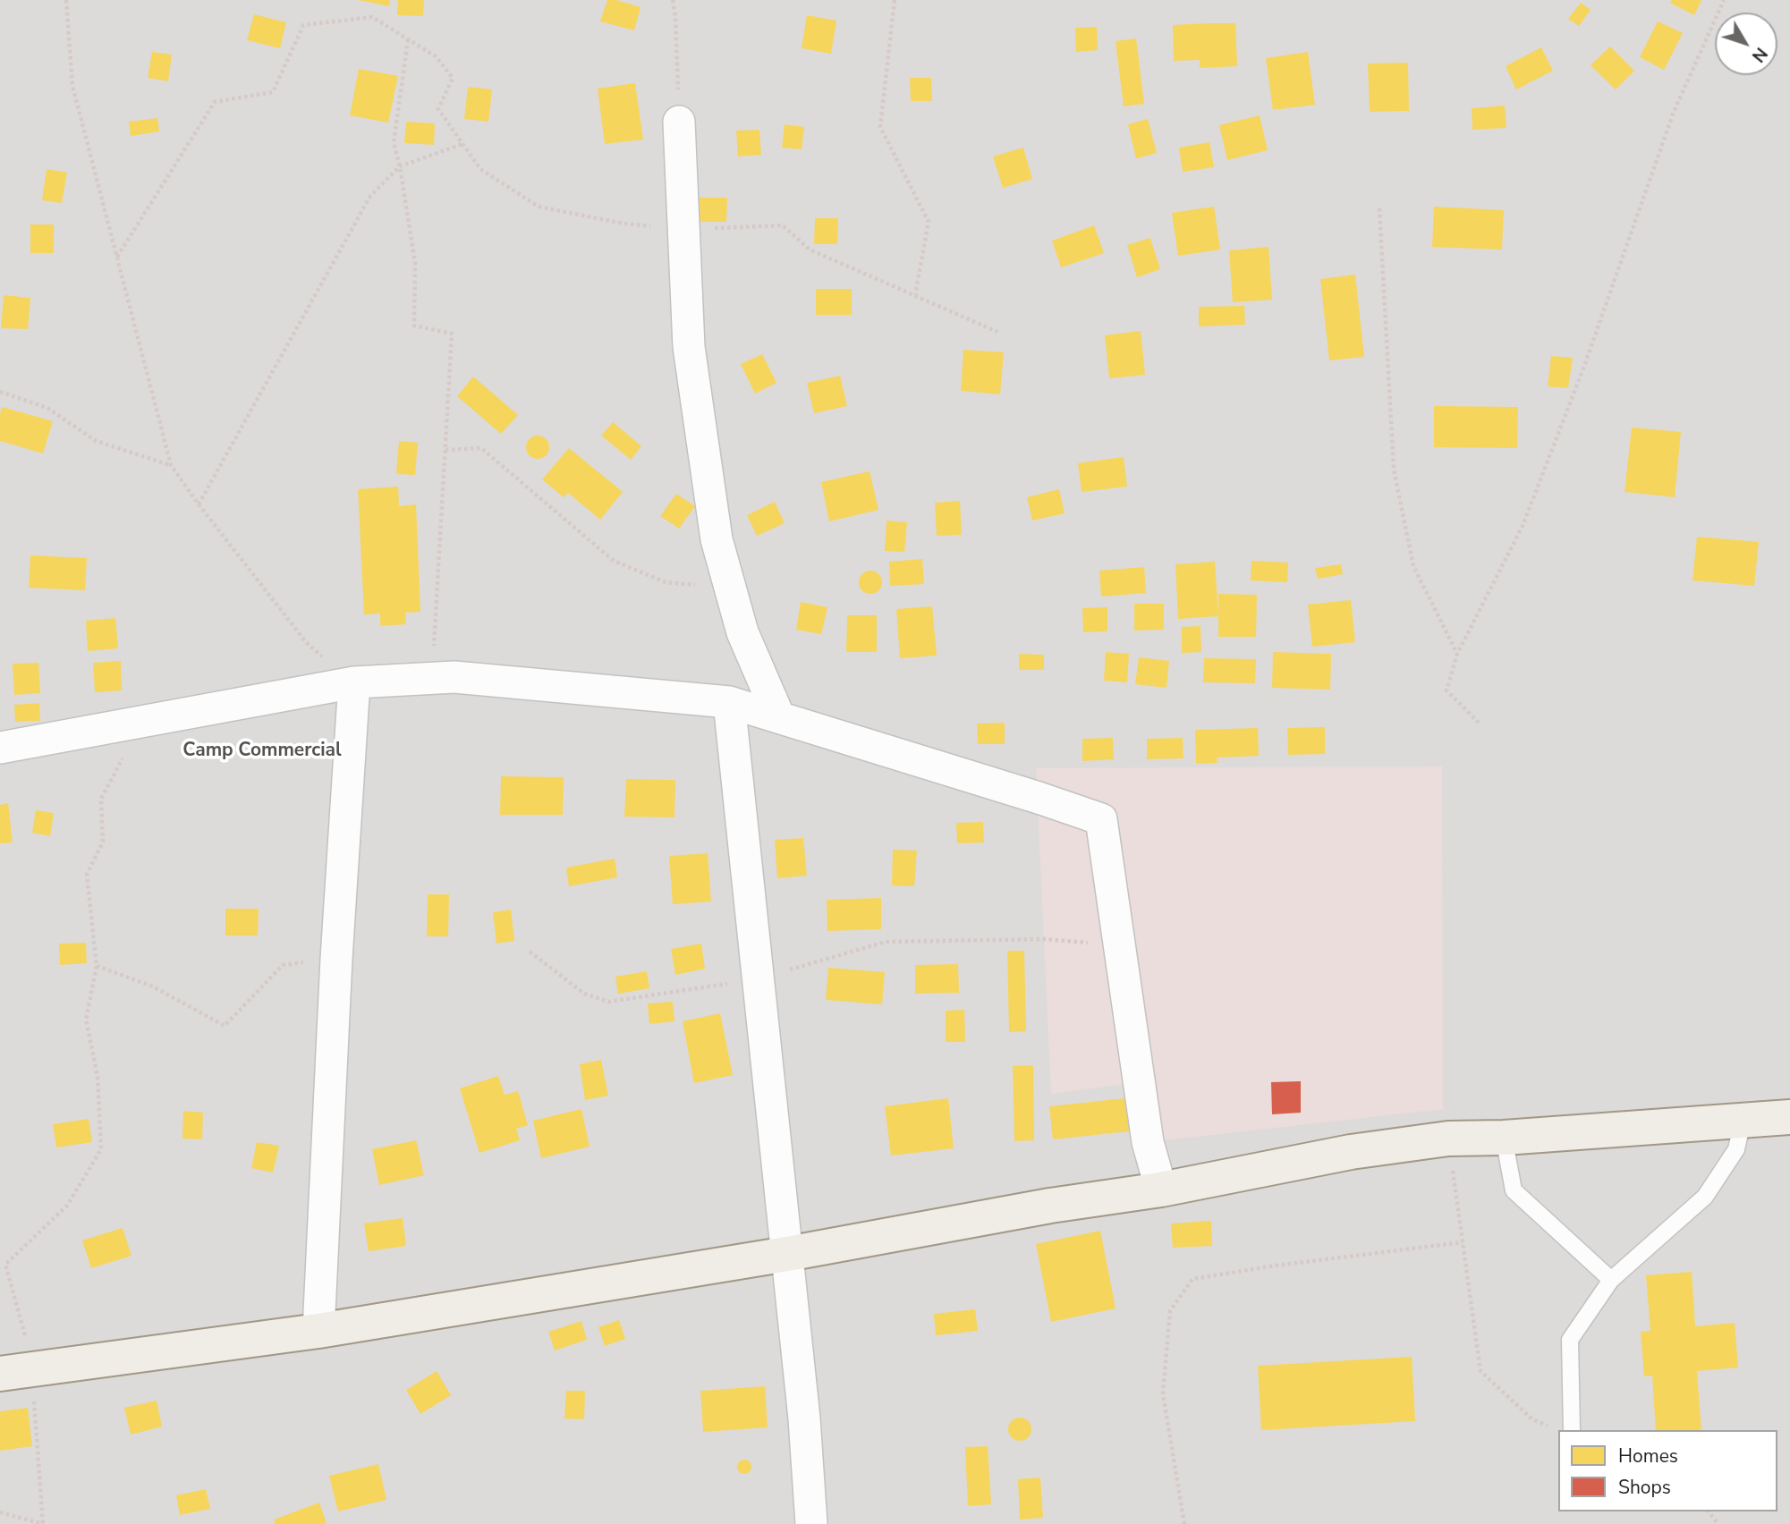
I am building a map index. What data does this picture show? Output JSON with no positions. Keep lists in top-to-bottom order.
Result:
{
  "districts": ["Camp Commercial"],
  "legend": ["Homes", "Shops"],
  "north": "bottom right"
}
